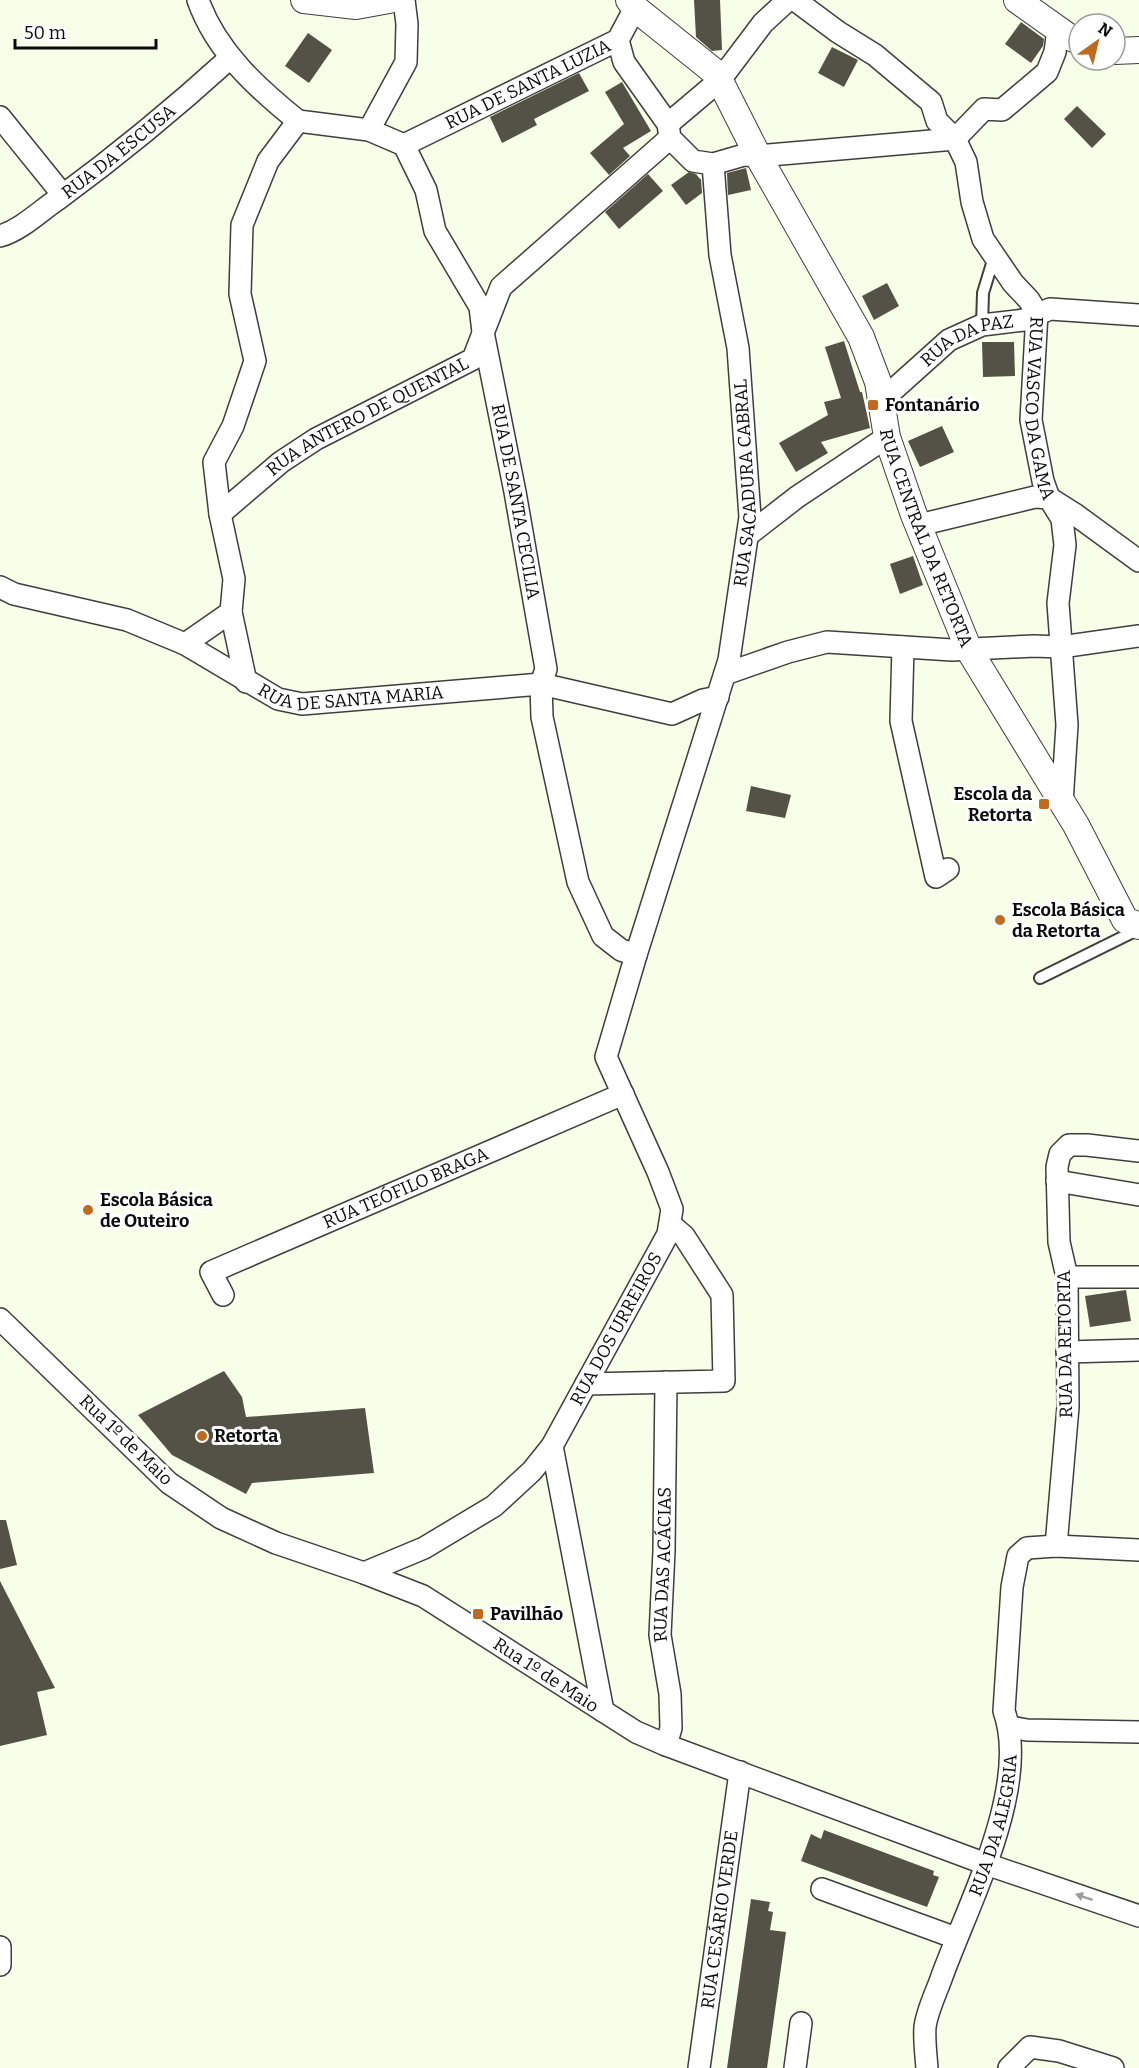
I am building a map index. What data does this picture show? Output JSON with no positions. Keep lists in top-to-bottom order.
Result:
{
  "streets": {
    "street": [
      "RUA DE SANTA LUZIA",
      "RUA DA ESCUSA",
      "RUA DA PAZ",
      "RUA VASCO DA GAMA",
      "RUA ANTERO DE QUENTAL",
      "RUA SACADURA CABRAL",
      "RUA DE SANTA CECILIA",
      "RUA CENTRAL DA RETORTA",
      "RUA DE SANTA MARIA",
      "RUA TEÓFILO BRAGA",
      "RUA DOS URREIROS",
      "RUA DA RETORTA",
      "Rua 1º de Maio",
      "RUA DAS ACÁCIAS",
      "RUA DA ALEGRIA",
      "RUA CESÁRIO VERDE"
    ]
  },
  "crossings": [
    ["RUA DE SANTA LUZIA", "RUA DE SANTA CECILIA"],
    ["RUA DE SANTA LUZIA", "RUA CENTRAL DA RETORTA"],
    ["RUA DA PAZ", "RUA VASCO DA GAMA"],
    ["RUA DA PAZ", "RUA CENTRAL DA RETORTA"],
    ["RUA VASCO DA GAMA", "RUA CENTRAL DA RETORTA"],
    ["RUA ANTERO DE QUENTAL", "RUA DE SANTA CECILIA"],
    ["RUA ANTERO DE QUENTAL", "RUA CENTRAL DA RETORTA"],
    ["RUA SACADURA CABRAL", "RUA DE SANTA CECILIA"],
    ["RUA SACADURA CABRAL", "RUA DE SANTA MARIA"],
    ["RUA SACADURA CABRAL", "RUA DOS URREIROS"],
    ["RUA DE SANTA CECILIA", "RUA DE SANTA MARIA"],
    ["RUA DE SANTA CECILIA", "RUA DOS URREIROS"],
    ["RUA TEÓFILO BRAGA", "RUA DOS URREIROS"],
    ["RUA DOS URREIROS", "Rua 1º de Maio"],
    ["RUA DA RETORTA", "RUA DA ALEGRIA"],
    ["Rua 1º de Maio", "RUA DAS ACÁCIAS"],
    ["Rua 1º de Maio", "RUA DA ALEGRIA"],
    ["Rua 1º de Maio", "RUA CESÁRIO VERDE"]
  ],
  "places": {
    "transit": ["Fontanário", "Escola da Retorta", "Pavilhão"],
    "other": ["Escola Básica da Retorta", "Escola Básica de Outeiro", "Retorta"]
  },
  "scale_bar": "50 m",
  "north": "top right"
}
